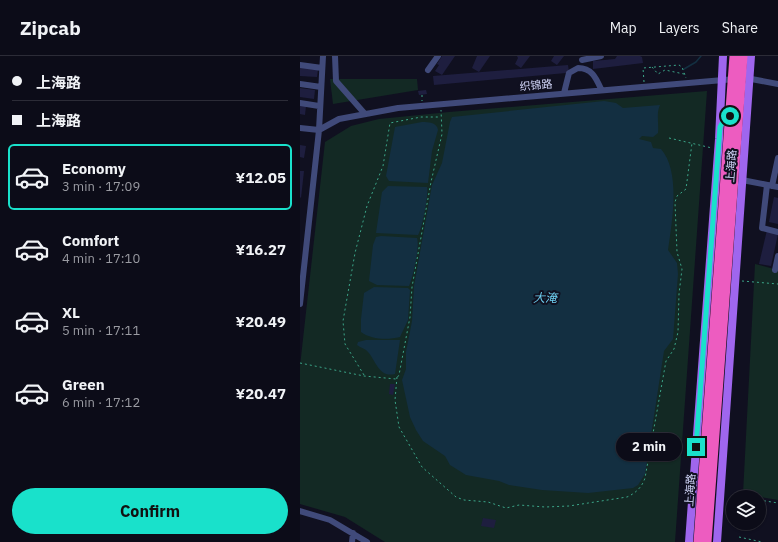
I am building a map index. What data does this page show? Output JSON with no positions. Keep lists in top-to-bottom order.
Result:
{
  "streets": {
    "highway": ["上海路"],
    "street": ["织锦路"]
  },
  "crossings": [
    ["织锦路", "上海路"]
  ],
  "water": ["大淹"],
  "page": {
    "header": "Zipcab",
    "nav": ["Map", "Layers", "Share"],
    "banner": ["上海路", "上海路"],
    "list": [
      {
        "name": "Economy",
        "note": "3 min · 17:09",
        "value": "¥12.05"
      },
      {
        "name": "Comfort",
        "note": "4 min · 17:10",
        "value": "¥16.27"
      },
      {
        "name": "XL",
        "note": "5 min · 17:11",
        "value": "¥20.49"
      },
      {
        "name": "Green",
        "note": "6 min · 17:12",
        "value": "¥20.47"
      }
    ],
    "bubble": "2 min",
    "buttons": "Confirm"
  }
}
